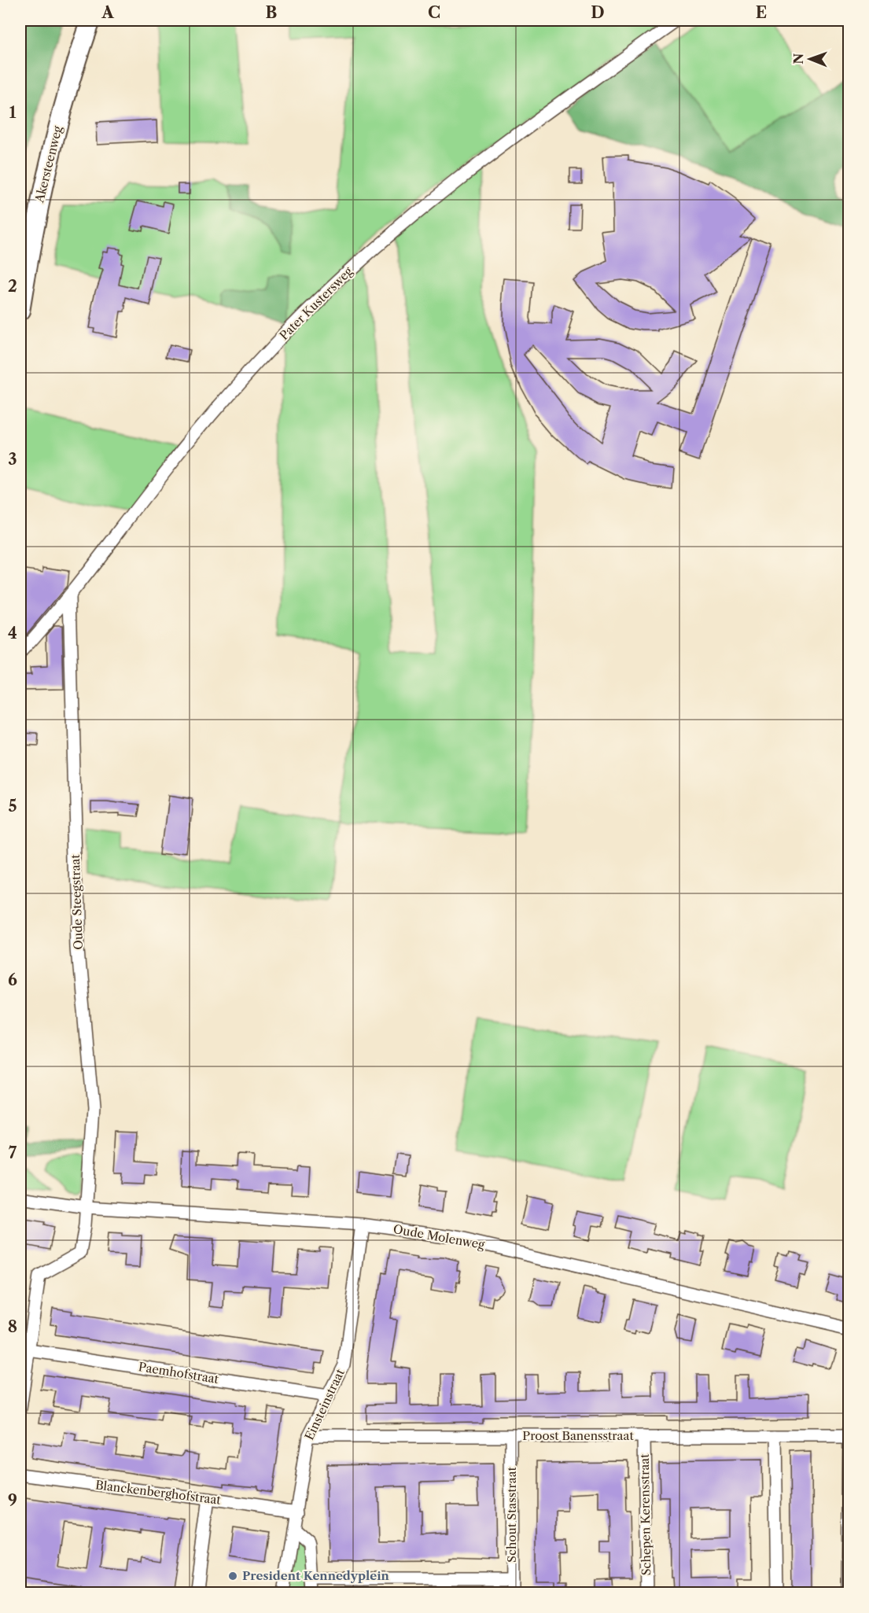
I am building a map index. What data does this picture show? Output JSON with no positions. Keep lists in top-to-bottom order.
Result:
{
  "streets": {
    "main road": ["Akersteenweg"],
    "street": [
      "Pater Kustersweg",
      "Oude Steegstraat",
      "Oude Molenweg",
      "Paemhofstraat",
      "Einsteinstraat",
      "Proost Banensstraat",
      "Blanckenberghofstraat",
      "Schout Stasstraat",
      "Schepen Kerensstraat"
    ]
  },
  "crossings": [
    ["Pater Kustersweg", "Oude Steegstraat"],
    ["Oude Steegstraat", "Oude Molenweg"],
    ["Oude Steegstraat", "Paemhofstraat"],
    ["Oude Molenweg", "Einsteinstraat"],
    ["Paemhofstraat", "Einsteinstraat"],
    ["Einsteinstraat", "Proost Banensstraat"],
    ["Einsteinstraat", "Blanckenberghofstraat"],
    ["Proost Banensstraat", "Schout Stasstraat"],
    ["Proost Banensstraat", "Schepen Kerensstraat"]
  ],
  "places": ["President Kennedyplein"],
  "north": "left",
  "grid": {
    "columns": [
      "A",
      "B",
      "C",
      "D",
      "E"
    ],
    "rows": [
      "1",
      "2",
      "3",
      "4",
      "5",
      "6",
      "7",
      "8",
      "9"
    ]
  }
}
